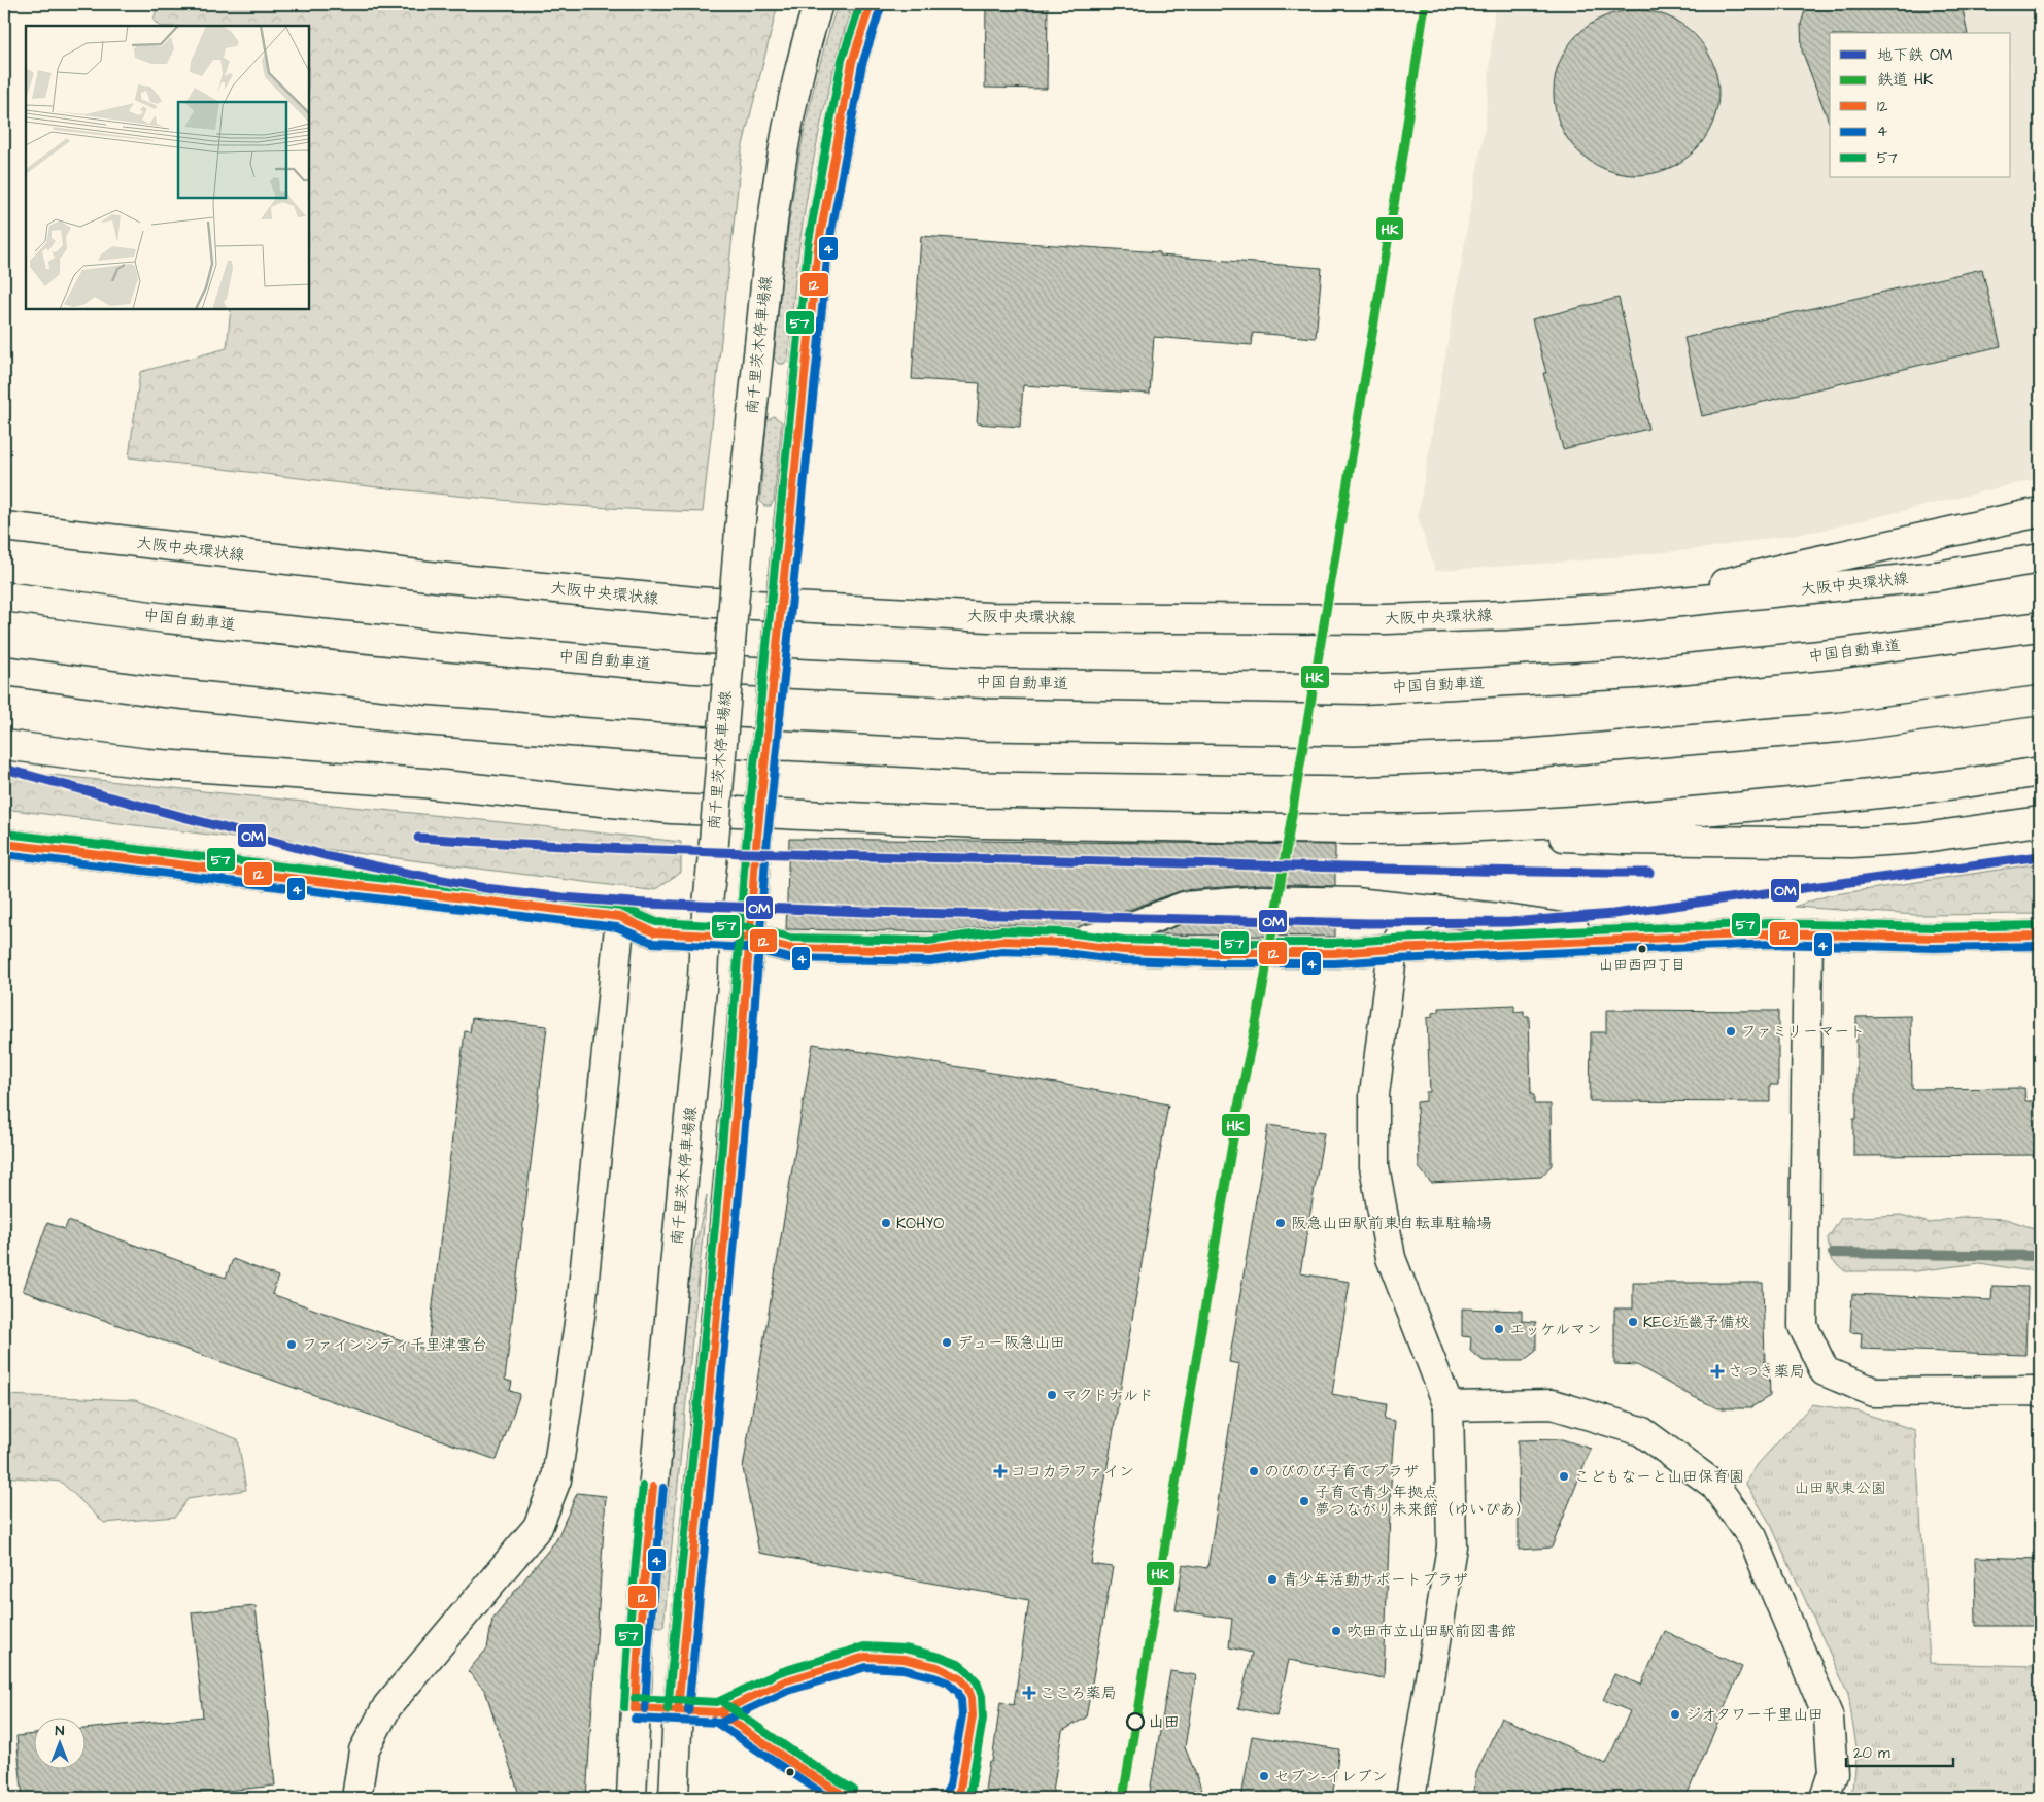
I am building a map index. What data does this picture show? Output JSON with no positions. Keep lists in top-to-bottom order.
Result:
{
  "streets": {
    "main road": ["南千里茨木停車場線", "大阪中央環状線", "中国自動車道"]
  },
  "parks": ["山田駅東公園"],
  "places": {
    "other": [
      "山田西四丁目",
      "ファミリーマート",
      "KOHYO",
      "阪急山田駅前東自転車駐輪場",
      "KEC近畿予備校",
      "エッケルマン",
      "デュー阪急山田",
      "ファインシティ千里津雲台",
      "マクドナルド",
      "のびのび子育てプラザ",
      "こどもなーと山田保育園",
      "子育て青少年拠点 夢つながり未来館（ゆいぴあ）",
      "青少年活動サポートプラザ",
      "吹田市立山田駅前図書館",
      "ジオタワー千里山田",
      "山田",
      "セブン-イレブン"
    ],
    "health": ["さつき薬局", "ココカラファイン", "こころ薬局"]
  },
  "lines": [
    "rail line HK",
    "transit line 12",
    "transit line 57",
    "transit line 4",
    "metro line OM"
  ],
  "legend": [
    "地下鉄 OM",
    "鉄道 HK",
    "12",
    "4",
    "57"
  ],
  "scale_bar": "20 m",
  "north": "top"
}
